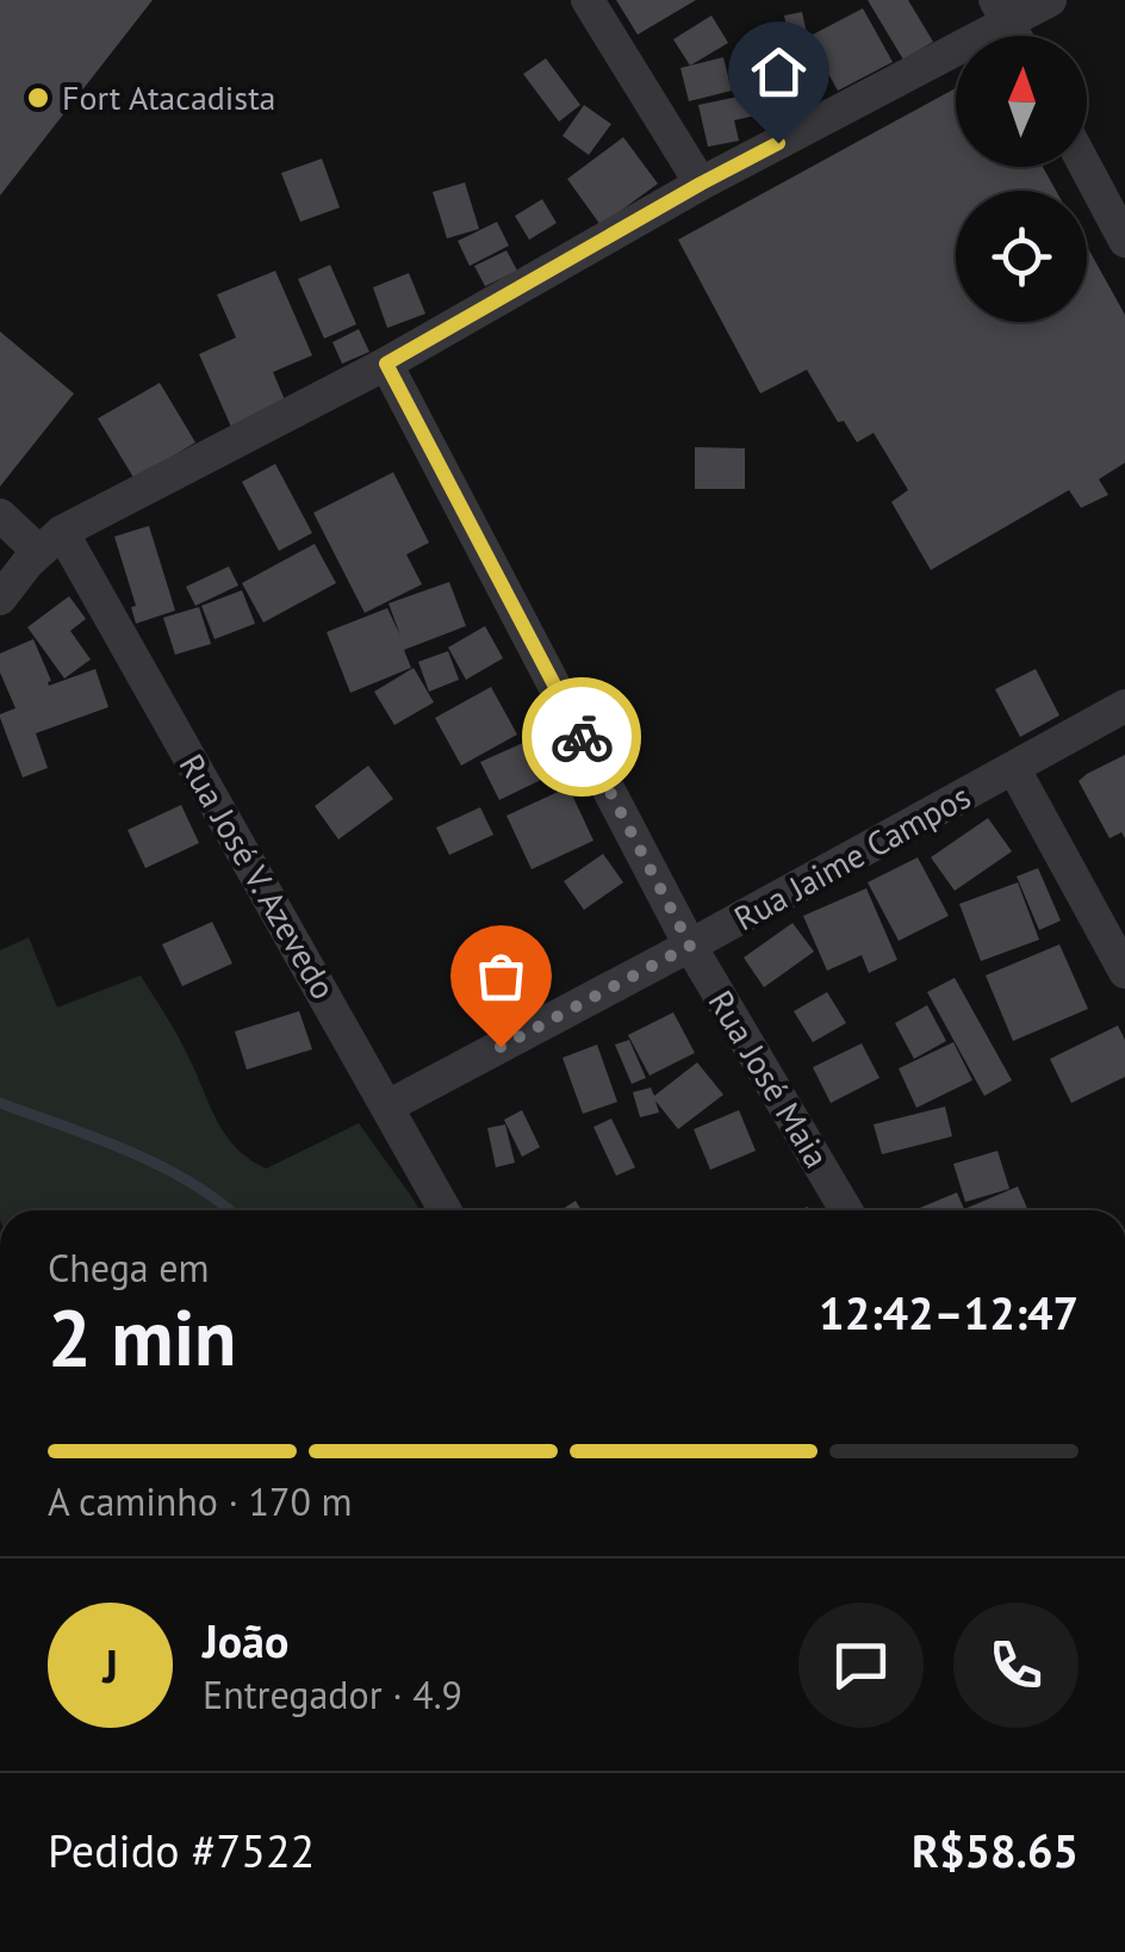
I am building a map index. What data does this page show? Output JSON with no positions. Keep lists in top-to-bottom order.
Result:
{
  "streets": {
    "street": ["Rua Jaime Campos", "Rua José V. Azevedo", "Rua José Maia"]
  },
  "crossings": [
    ["Rua Jaime Campos", "Rua José V. Azevedo"],
    ["Rua Jaime Campos", "Rua José Maia"]
  ],
  "places": ["Fort Atacadista"],
  "north": "top",
  "page": {
    "heading": ["2 min", "Chega em", "12:42–12:47"],
    "panel": [
      "João",
      "Entregador · 4.9",
      "Pedido #7522",
      "R$58.65"
    ],
    "bar": "A caminho · 170 m",
    "round": "J"
  }
}
